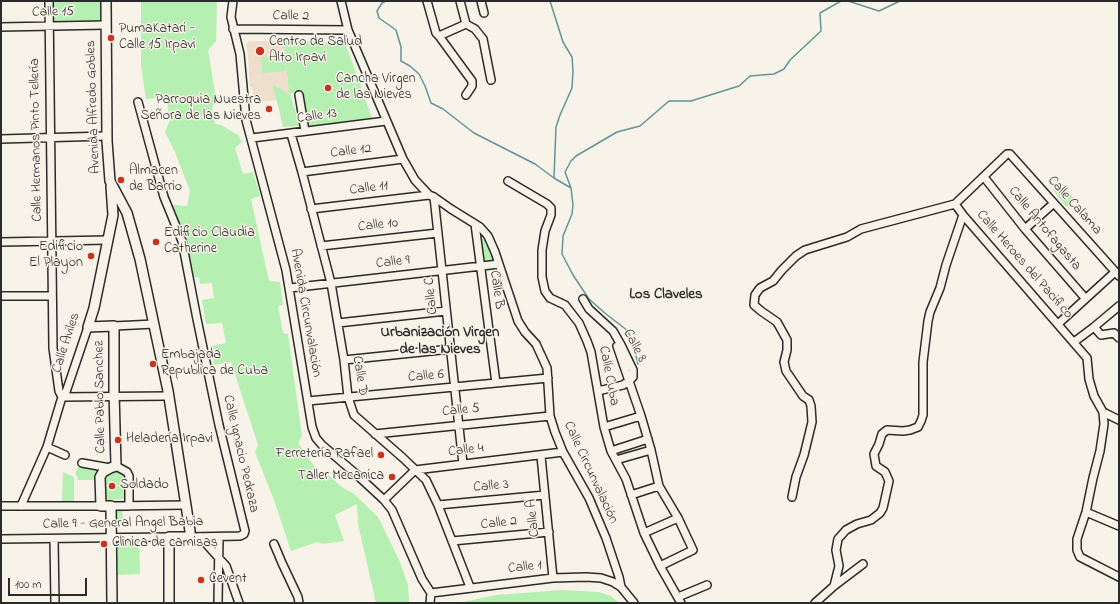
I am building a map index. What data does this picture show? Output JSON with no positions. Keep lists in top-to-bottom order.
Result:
{
  "streets": {
    "main road": [
      "Avenida Alfredo Gobles",
      "Calle Aviles",
      "Calle Pablo Sanchez",
      "Calle 9 - General Angel Babia"
    ],
    "street": [
      "Calle 15",
      "Calle 2",
      "Calle 13",
      "Calle Hermanos Pinto Tellería",
      "Calle 12",
      "Calle 11",
      "Calle Calama",
      "Calle 10",
      "Calle Antofagasta",
      "Calle 9",
      "Calle Heroes del Pacifico",
      "Calle B",
      "Calle C",
      "Avenida Circunvalación",
      "Calle 8",
      "Calle D",
      "Calle Cuba",
      "Calle 6",
      "Calle 5",
      "Calle 4",
      "Calle Ignacio Pedraza",
      "Calle Circunvalación",
      "Calle 3",
      "Calle A",
      "Calle 1"
    ]
  },
  "crossings": [
    ["Calle 15", "Avenida Alfredo Gobles"],
    ["Calle 15", "Calle Hermanos Pinto Tellería"],
    ["Calle 2", "Avenida Circunvalación"],
    ["Calle 2", "Calle D"],
    ["Calle 2", "Calle Circunvalación"],
    ["Calle 2", "Calle A"],
    ["Avenida Alfredo Gobles", "Calle Aviles"],
    ["Avenida Alfredo Gobles", "Calle 9 - General Angel Babia"],
    ["Calle 13", "Avenida Circunvalación"],
    ["Calle 13", "Calle D"],
    ["Calle 13", "Calle Circunvalación"],
    ["Calle Hermanos Pinto Tellería", "Calle Aviles"],
    ["Calle 12", "Calle D"],
    ["Calle 12", "Calle Circunvalación"],
    ["Calle 11", "Calle C"],
    ["Calle 11", "Calle D"],
    ["Calle 11", "Calle Circunvalación"],
    ["Calle Calama", "Calle Antofagasta"],
    ["Calle 10", "Calle C"],
    ["Calle 10", "Calle D"],
    ["Calle 9", "Calle B"],
    ["Calle 9", "Calle C"],
    ["Calle 9", "Avenida Circunvalación"],
    ["Calle 9", "Calle D"],
    ["Calle 9", "Calle Circunvalación"],
    ["Calle B", "Calle 6"],
    ["Calle B", "Calle Circunvalación"],
    ["Calle C", "Calle 6"],
    ["Calle C", "Calle 5"],
    ["Calle C", "Calle 4"],
    ["Calle C", "Calle Circunvalación"],
    ["Avenida Circunvalación", "Calle 6"],
    ["Avenida Circunvalación", "Calle 1"],
    ["Calle 8", "Calle Cuba"],
    ["Calle D", "Calle 6"],
    ["Calle D", "Calle 5"],
    ["Calle D", "Calle 4"],
    ["Calle D", "Calle 3"],
    ["Calle D", "Calle 1"],
    ["Calle 6", "Calle Circunvalación"],
    ["Calle 5", "Calle Circunvalación"],
    ["Calle 4", "Calle Circunvalación"],
    ["Calle 4", "Calle A"],
    ["Calle Ignacio Pedraza", "Calle 9 - General Angel Babia"],
    ["Calle Circunvalación", "Calle 1"],
    ["Calle 3", "Calle A"],
    ["Calle A", "Calle 1"]
  ],
  "districts": ["Los Claveles", "Urbanización Virgen de las Nieves"],
  "places": [
    "PumaKatari - Calle 15 Irpavi",
    "Centro de Salud Alto Irpavi",
    "Cancha Virgen de las Nieves",
    "Parroquia Nuestra Señora de las Nieves",
    "Almacen de Barrio",
    "Edificio Claudia Catherine",
    "Edificio El Playon",
    "Embajada Republica de Cuba",
    "Heladería Irpavi",
    "Ferretería Rafael",
    "Taller Mecanica",
    "Soldado",
    "Clinica de camisas",
    "Cevent"
  ],
  "scale_bar": "100 m"
}
